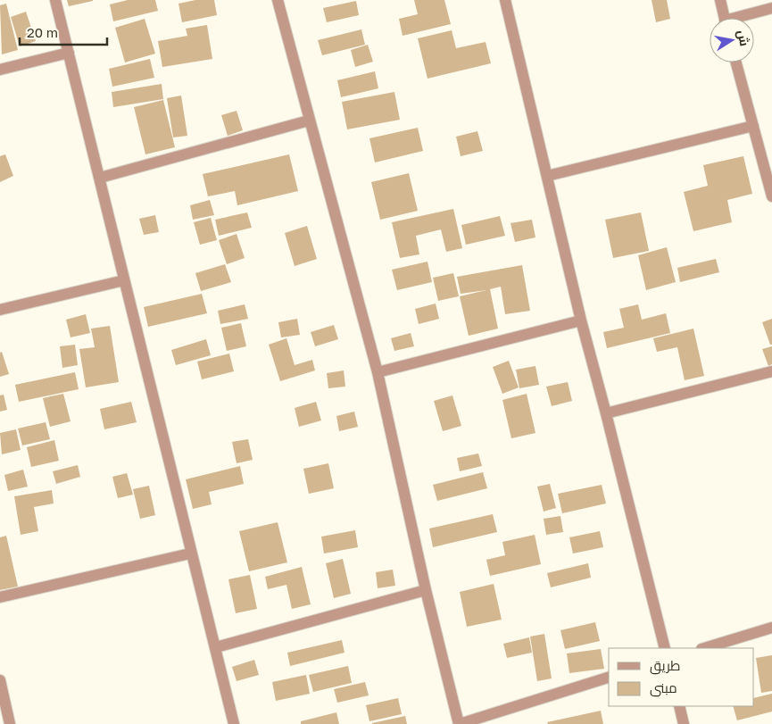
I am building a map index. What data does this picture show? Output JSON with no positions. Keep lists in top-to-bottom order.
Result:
{
  "legend": ["طريق", "مبنى"],
  "scale_bar": "20 m",
  "north": "right"
}
